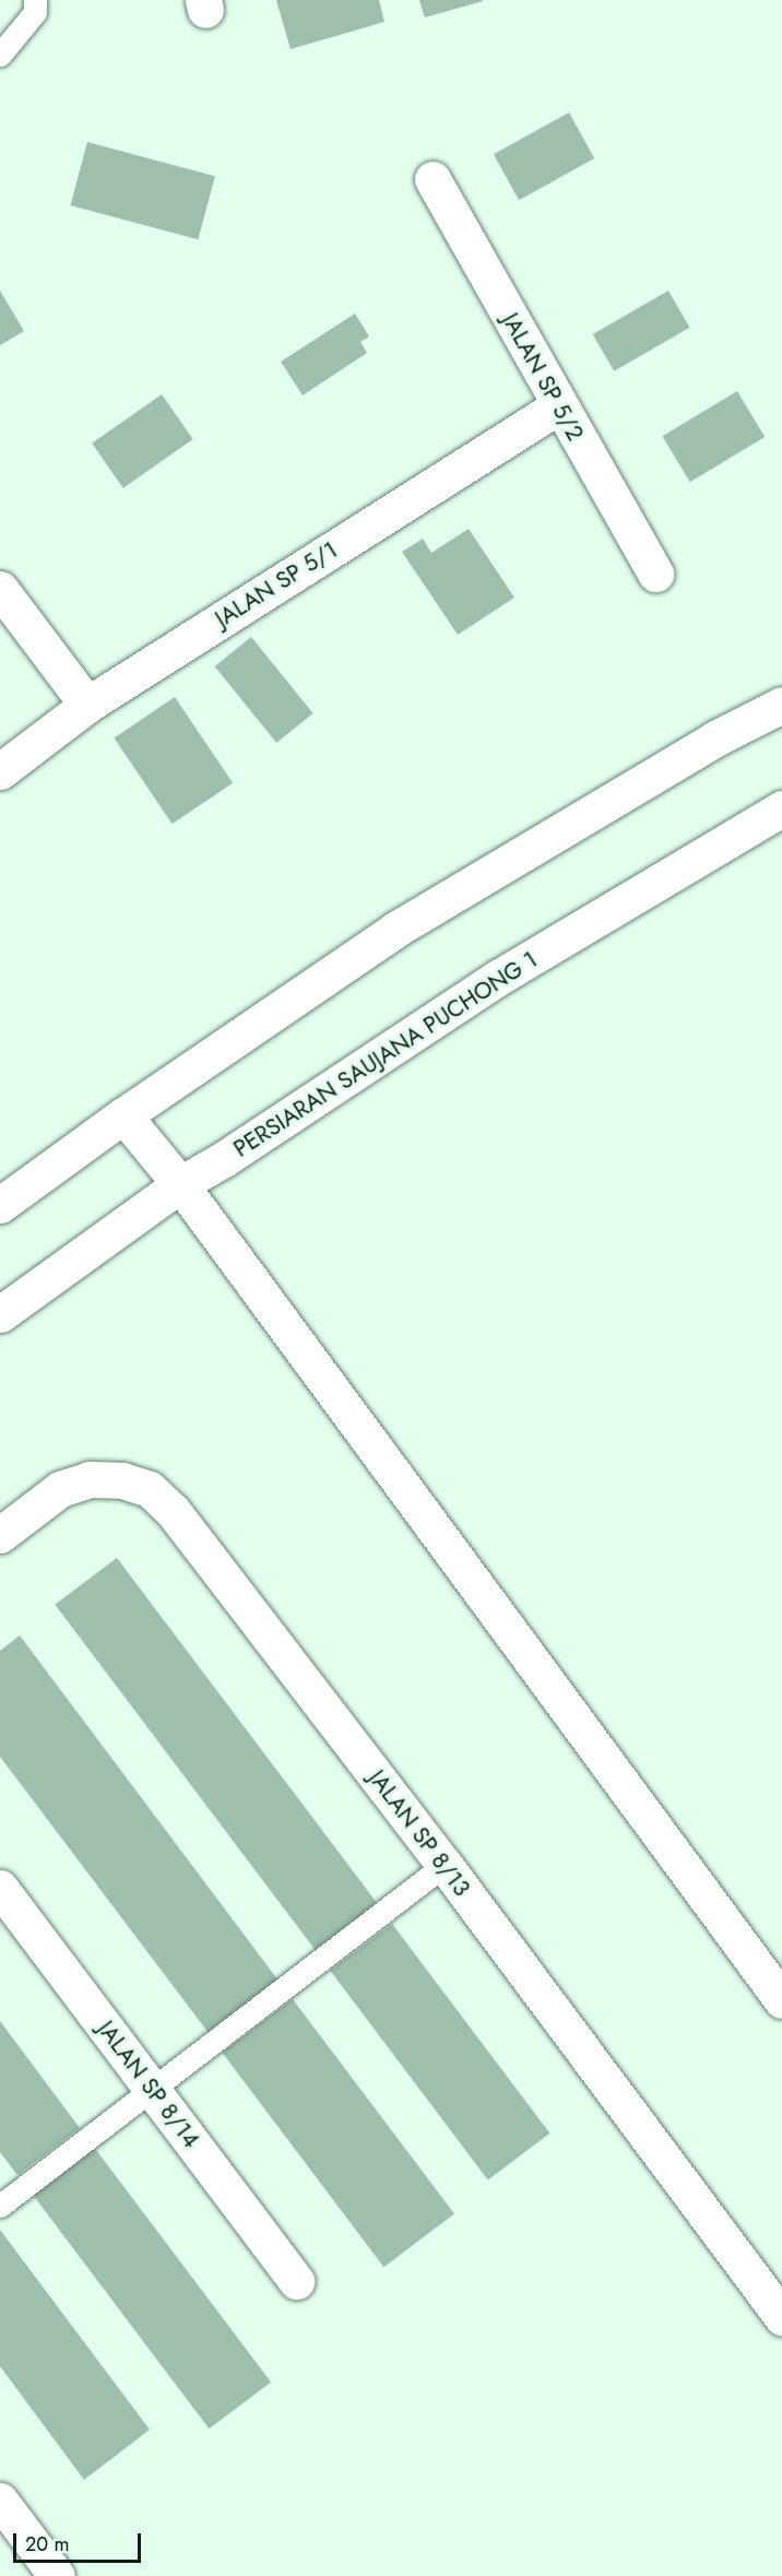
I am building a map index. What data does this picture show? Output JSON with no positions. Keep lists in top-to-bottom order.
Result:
{
  "streets": {
    "street": [
      "JALAN SP 5/2",
      "JALAN SP 5/1",
      "PERSIARAN SAUJANA PUCHONG 1",
      "JALAN SP 8/13",
      "JALAN SP 8/14"
    ]
  },
  "crossings": [
    ["JALAN SP 5/2", "JALAN SP 5/1"]
  ],
  "scale_bar": "20 m"
}
